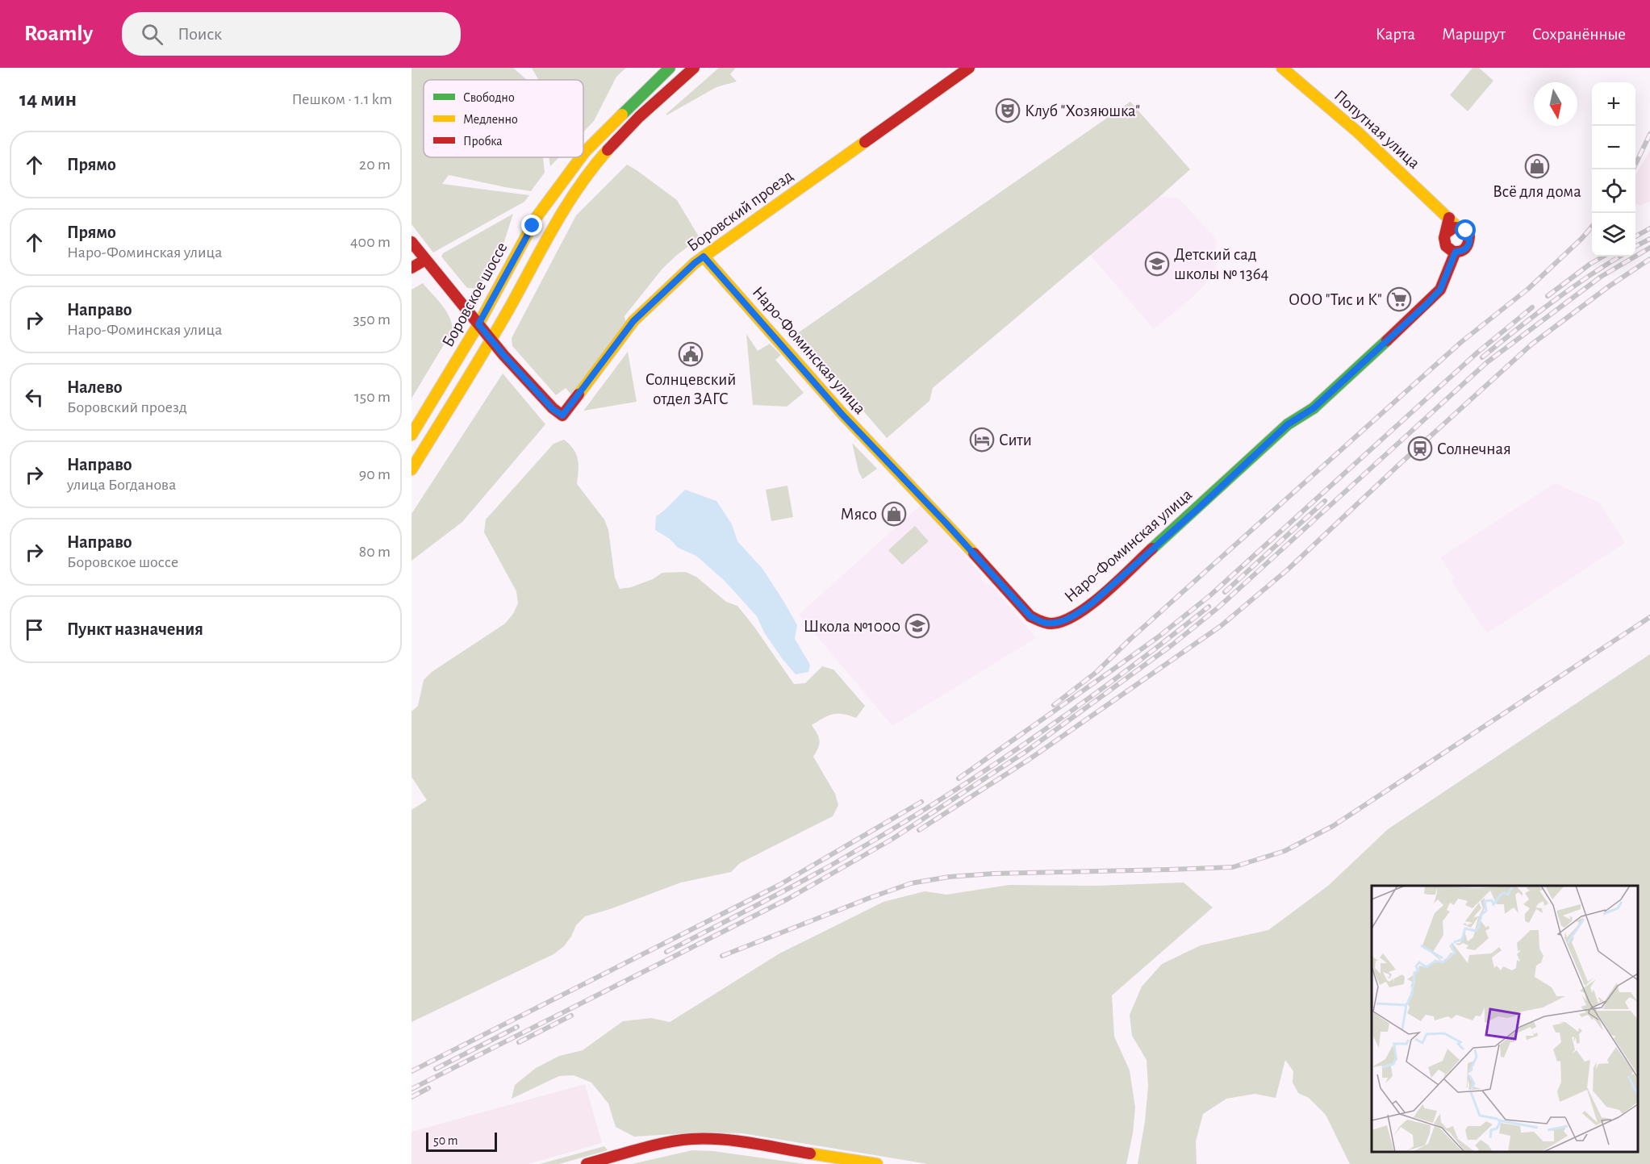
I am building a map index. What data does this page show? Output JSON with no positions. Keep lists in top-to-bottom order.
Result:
{
  "streets": {
    "street": [
      "Попутная улица",
      "Боровский проезд",
      "Боровское шоссе",
      "Наро-Фоминская улица"
    ]
  },
  "crossings": [
    ["Попутная улица", "Наро-Фоминская улица"],
    ["Боровский проезд", "Боровское шоссе"],
    ["Боровский проезд", "Наро-Фоминская улица"]
  ],
  "places": {
    "theatre": ["Клуб \"Хозяюшка\""],
    "shop": ["Всё для дома", "Мясо"],
    "school or university": ["Детский сад школы № 1364", "Школа №1000"],
    "supermarket": ["ООО \"Тис и К\""],
    "public building": ["Солнцевский отдел ЗАГС"],
    "hotel": ["Сити"],
    "station": ["Солнечная"]
  },
  "legend": ["Свободно", "Медленно", "Пробка"],
  "scale_bar": "50 m",
  "north": "bottom",
  "page": {
    "header": "Roamly",
    "search": "Поиск",
    "nav": ["Карта", "Маршрут", "Сохранённые"],
    "heading": ["14 мин", "Пешком · 1.1 km"],
    "map_buttons": ["+", "−"],
    "list": [
      ["Прямо", "20 m"],
      ["Прямо", "Наро-Фоминская улица", "400 m"],
      ["Направо", "Наро-Фоминская улица", "350 m"],
      ["Налево", "Боровский проезд", "150 m"],
      ["Направо", "улица Богданова", "90 m"],
      ["Направо", "Боровское шоссе", "80 m"],
      "Пункт назначения"
    ],
    "scale": "50 m"
  }
}
